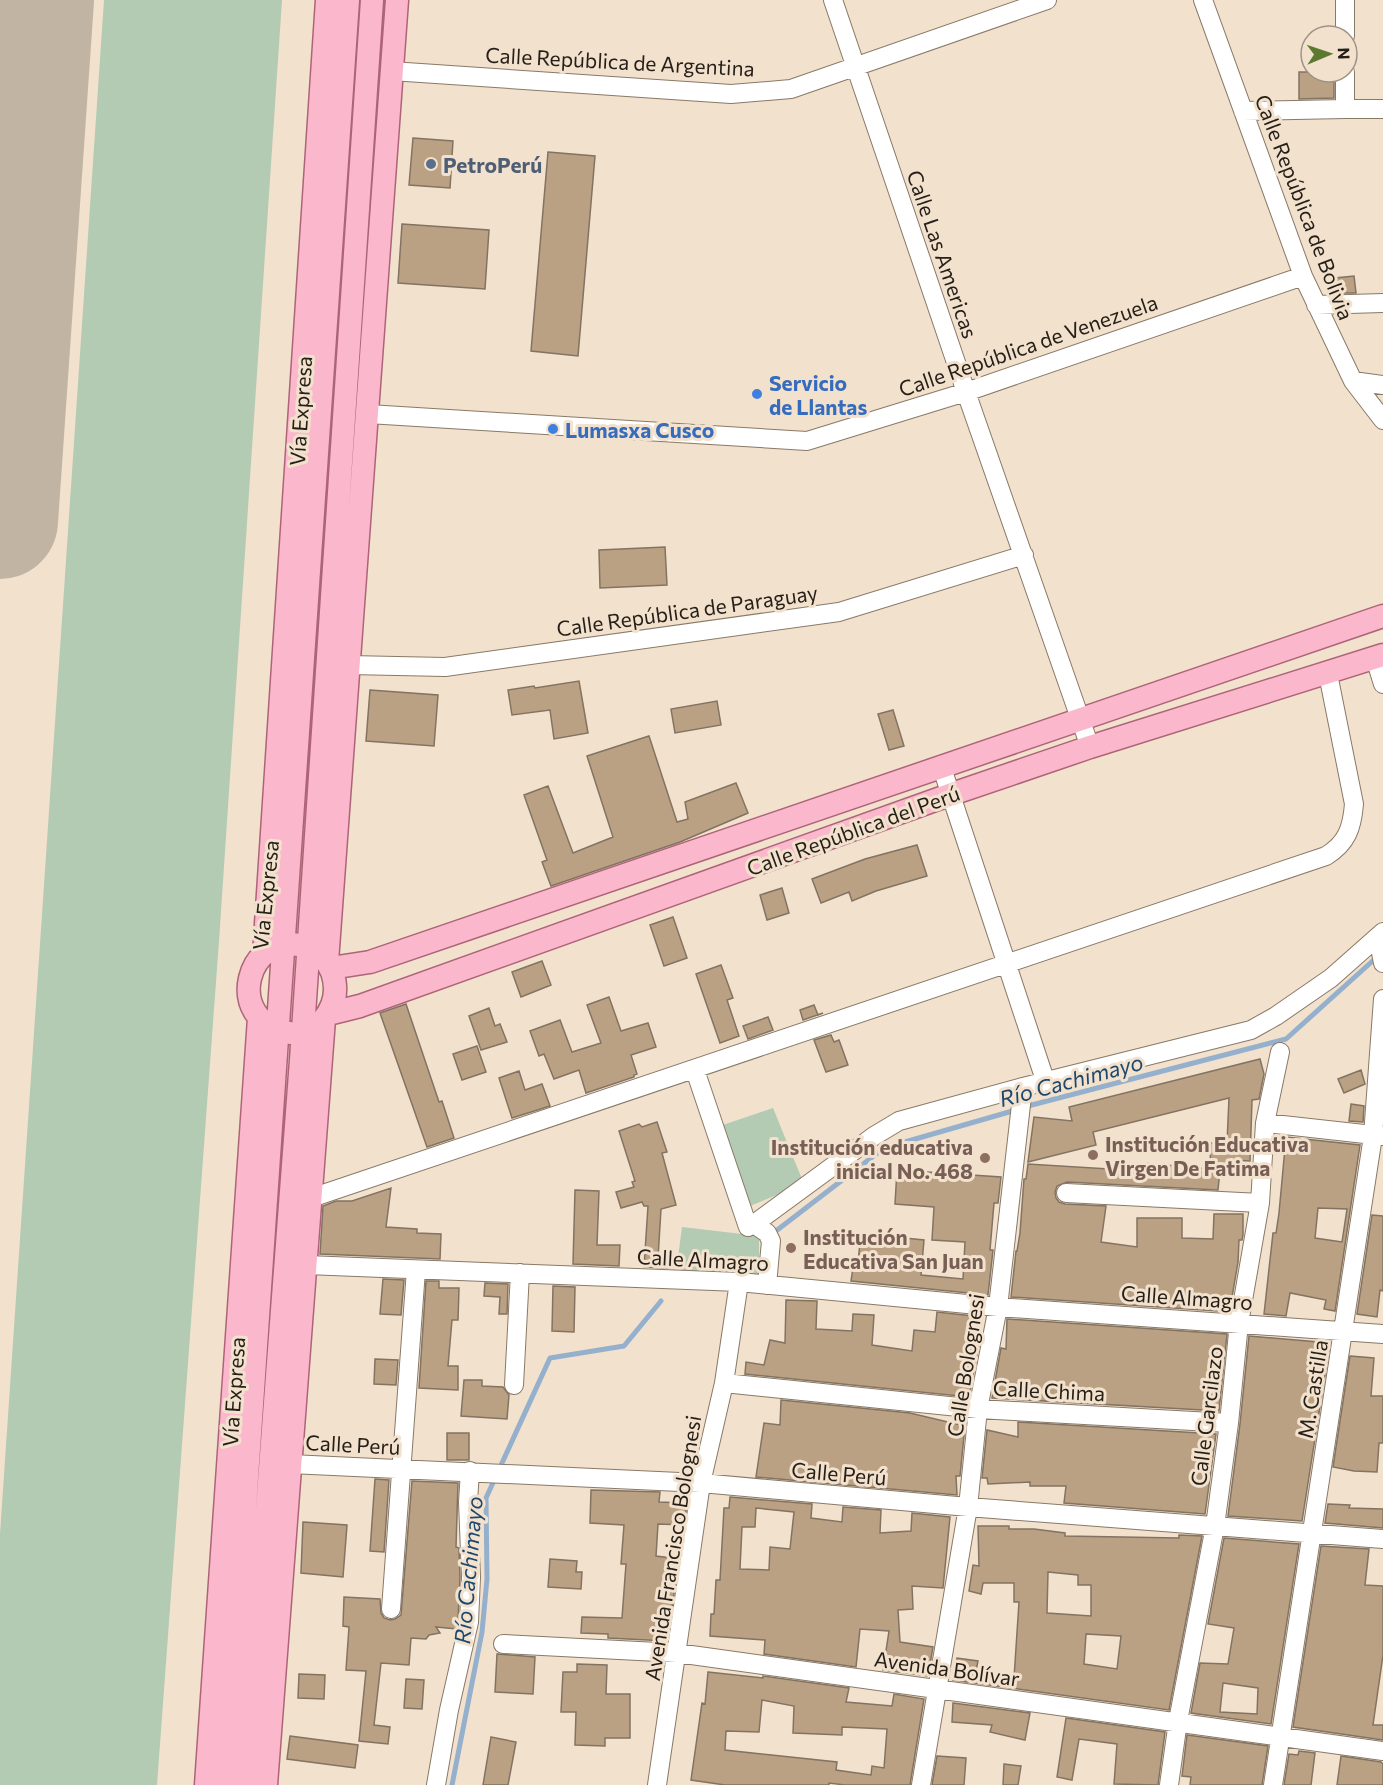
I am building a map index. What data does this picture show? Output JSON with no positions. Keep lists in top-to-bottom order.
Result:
{
  "streets": {
    "main road": ["Vía Expresa", "Calle República del Perú"],
    "street": [
      "Calle República de Argentina",
      "Calle República de Bolivia",
      "Calle Las Americas",
      "Calle República de Venezuela",
      "Calle República de Paraguay",
      "Calle Almagro",
      "Calle Bolognesi",
      "M. Castilla",
      "Calle Chima",
      "Calle Garcilazo",
      "Calle Perú",
      "Avenida Francisco Bolognesi",
      "Avenida Bolívar"
    ]
  },
  "crossings": [
    ["Calle República de Argentina", "Calle Las Americas"],
    ["Calle República de Bolivia", "Calle República de Venezuela"],
    ["Calle Las Americas", "Calle República de Venezuela"],
    ["Calle Las Americas", "Calle República de Paraguay"],
    ["Calle Las Americas", "Calle República del Perú"],
    ["Vía Expresa", "Calle República del Perú"],
    ["Calle Almagro", "Calle Bolognesi"],
    ["Calle Almagro", "M. Castilla"],
    ["Calle Almagro", "Calle Garcilazo"],
    ["Calle Almagro", "Avenida Francisco Bolognesi"],
    ["Calle Bolognesi", "Calle Chima"],
    ["Calle Bolognesi", "Calle Perú"],
    ["Calle Bolognesi", "Avenida Bolívar"],
    ["M. Castilla", "Calle Perú"],
    ["M. Castilla", "Avenida Bolívar"],
    ["Calle Chima", "Calle Garcilazo"],
    ["Calle Chima", "Avenida Francisco Bolognesi"],
    ["Calle Garcilazo", "Calle Perú"],
    ["Calle Garcilazo", "Avenida Bolívar"],
    ["Calle Perú", "Avenida Francisco Bolognesi"],
    ["Avenida Francisco Bolognesi", "Avenida Bolívar"]
  ],
  "water": ["Río Cachimayo"],
  "places": [
    "PetroPerú",
    "Servicio de Llantas",
    "Lumasxa Cusco",
    "Institución Educativa Virgen De Fatima",
    "Institución educativa inicial No. 468",
    "Institución Educativa San Juan"
  ],
  "north": "right"
}
